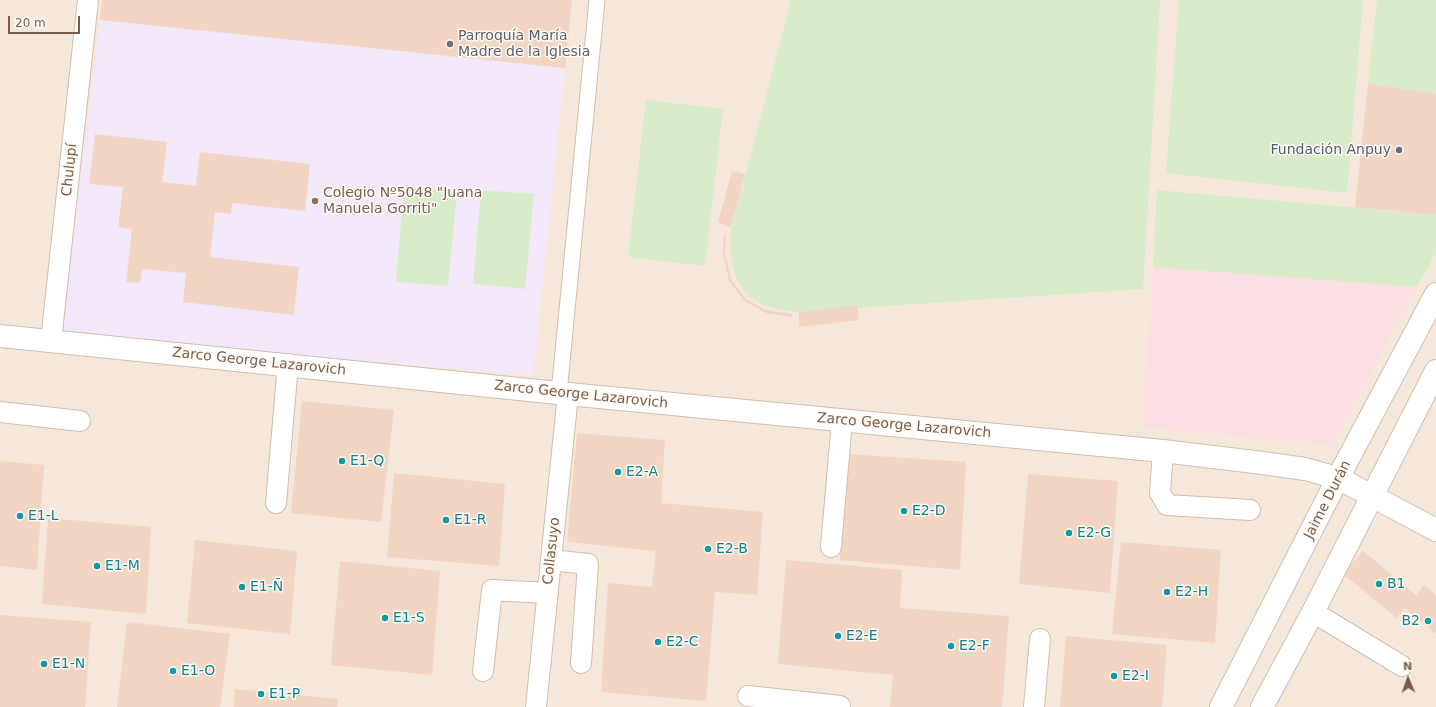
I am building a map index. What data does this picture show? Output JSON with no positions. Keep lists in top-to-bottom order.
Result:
{
  "streets": {
    "street": [
      "Chulupí",
      "Zarco George Lazarovich",
      "Jaime Durán",
      "Collasuyo"
    ]
  },
  "crossings": [
    ["Chulupí", "Zarco George Lazarovich"],
    ["Zarco George Lazarovich", "Jaime Durán"],
    ["Zarco George Lazarovich", "Collasuyo"]
  ],
  "places": [
    "Parroquía María Madre de la Iglesia",
    "Fundación Anpuy",
    "Colegio Nº5048 \"Juana Manuela Gorriti\"",
    "E1-Q",
    "E2-A",
    "E2-D",
    "E1-L",
    "E1-R",
    "E2-G",
    "E2-B",
    "E1-M",
    "B1",
    "E1-Ñ",
    "E2-H",
    "E1-S",
    "B2",
    "E2-E",
    "E2-C",
    "E2-F",
    "E1-N",
    "E1-O",
    "E2-I",
    "E1-P"
  ],
  "scale_bar": "20 m",
  "north": "top"
}
